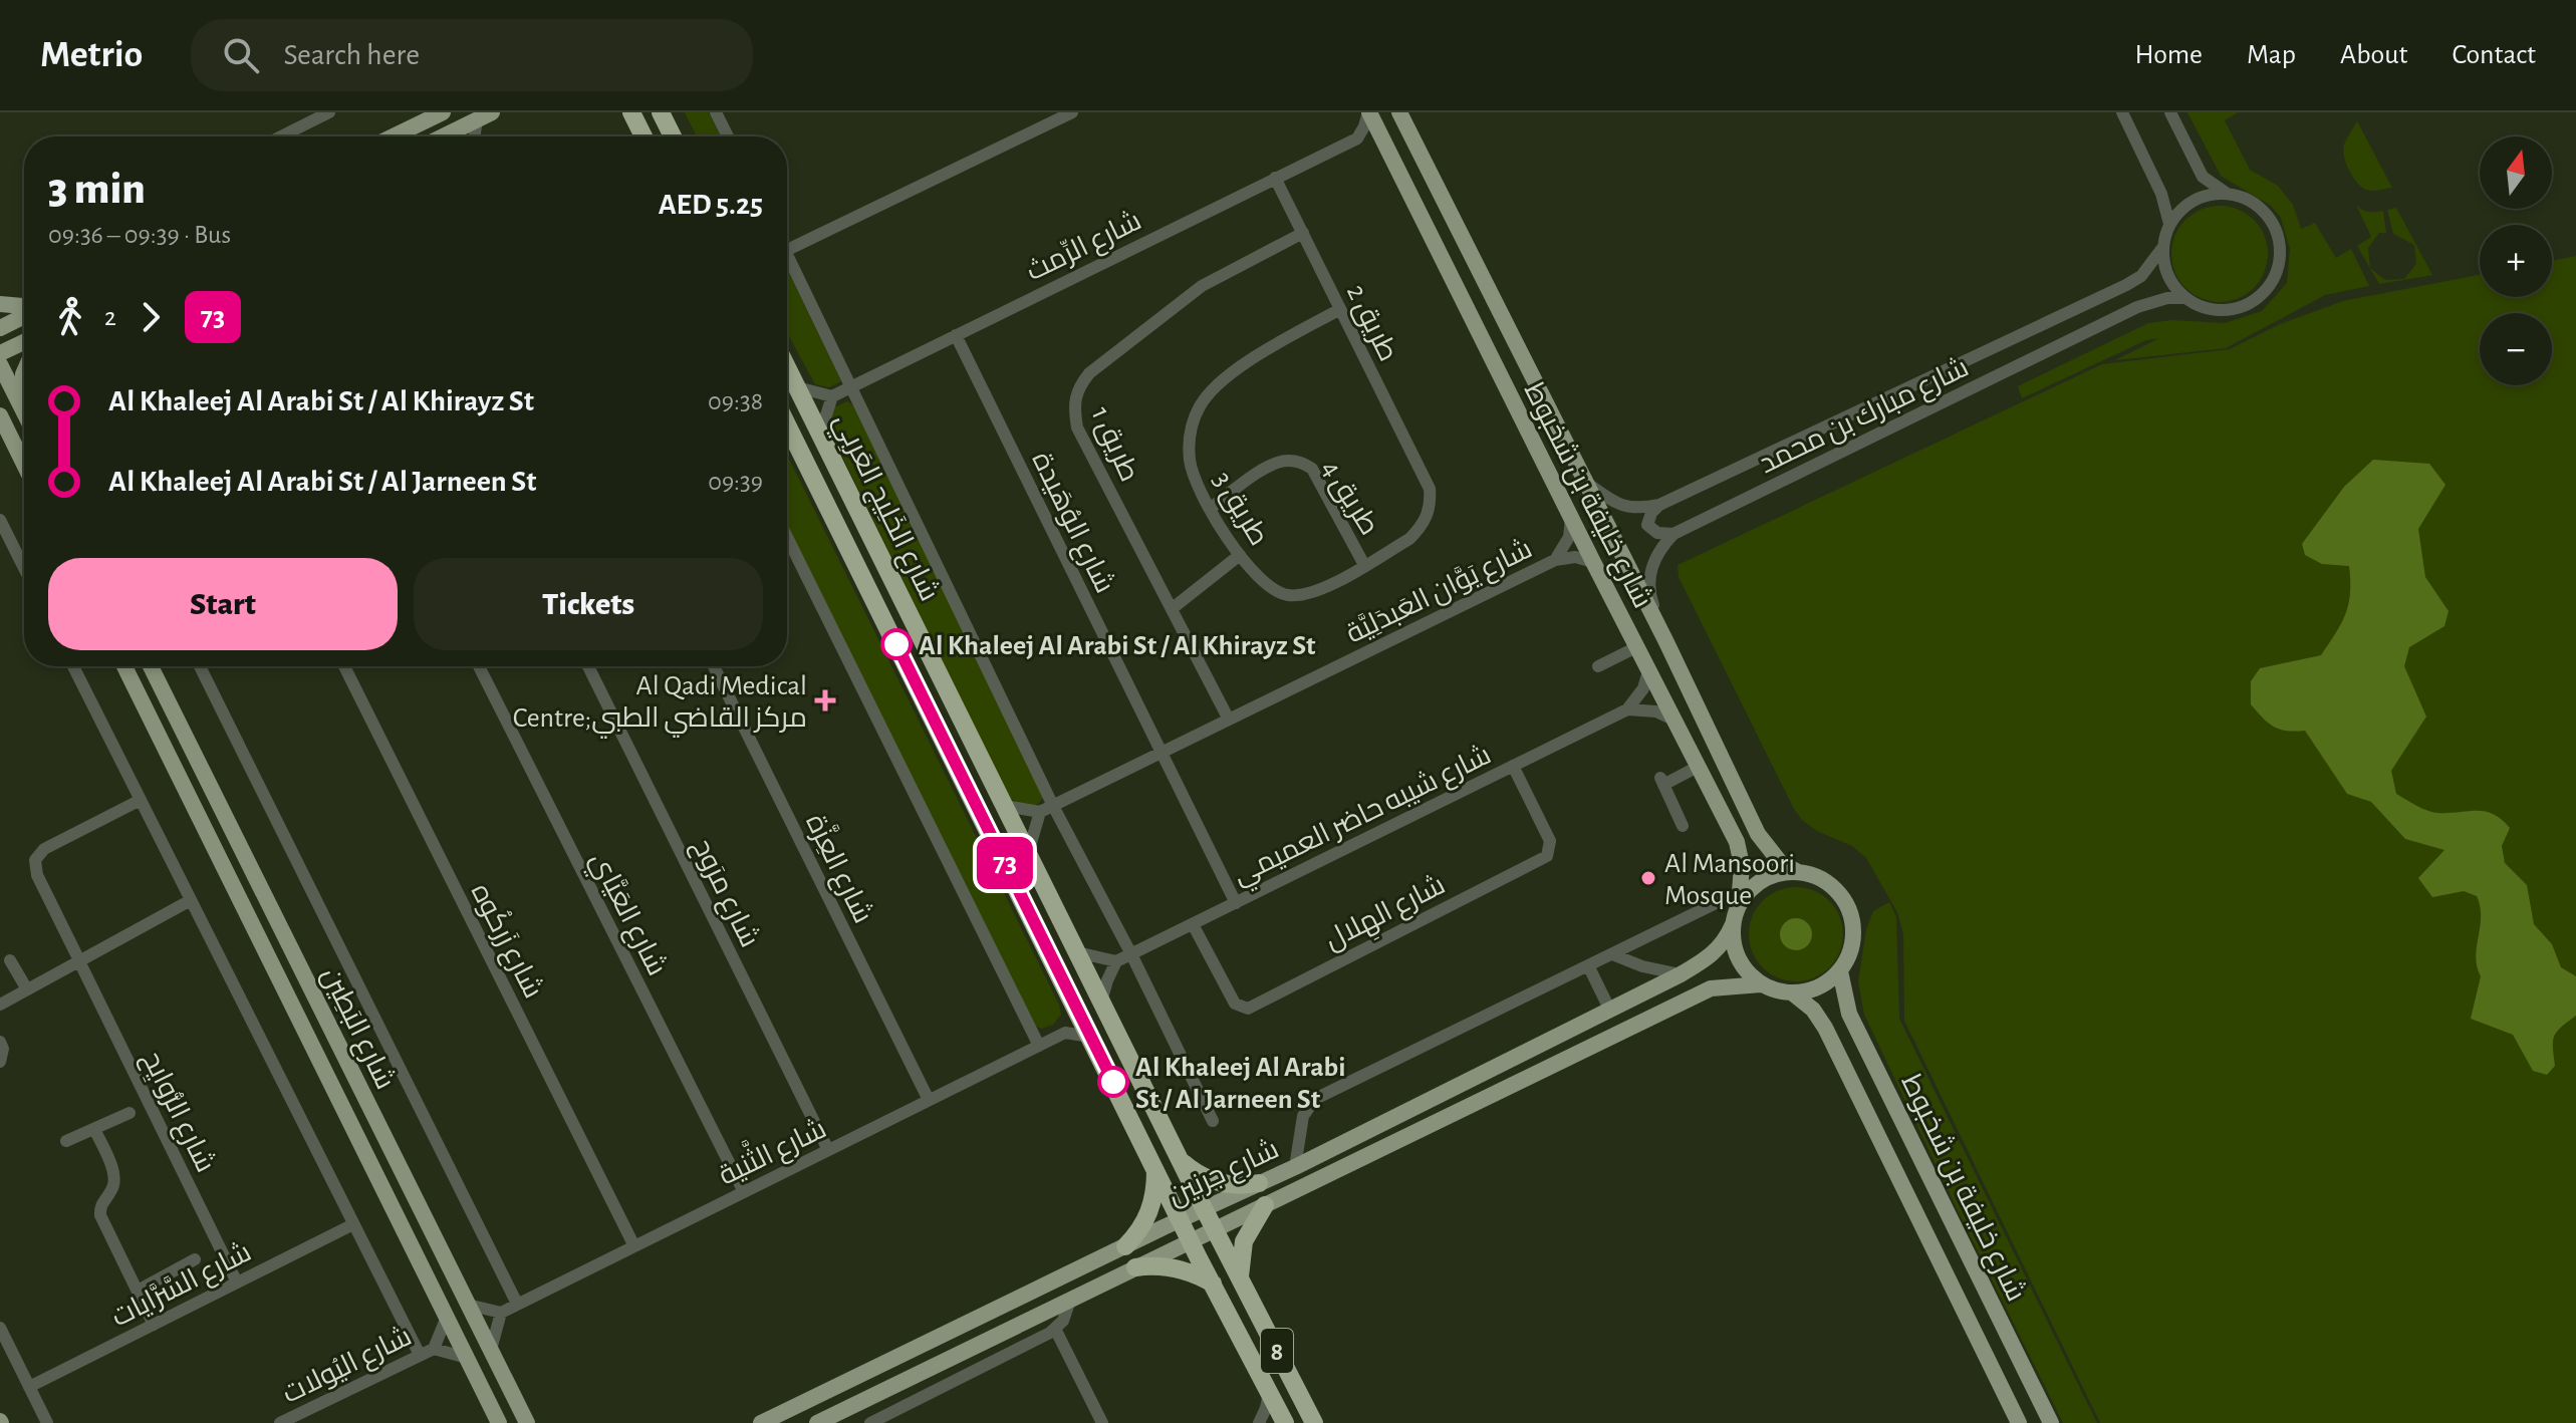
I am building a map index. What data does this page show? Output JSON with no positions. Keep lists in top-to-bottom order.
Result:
{
  "streets": {
    "highway": ["شارع الخَلِيج العَربِي", "8"],
    "main road": ["شارع خليفة بن شخبوط", "شارع البَطِين", "شارع جرنين"],
    "street": [
      "شارع الرِّمث",
      "طريق 2",
      "شارع مبارك بن محمد",
      "طريق 1",
      "طريق 4",
      "طريق 3",
      "شارع الوُهَيدة",
      "شارع يَوَّان العَبدَلِيَّة",
      "شارع شيبه حاضر العميمي",
      "شارع العِزَّة",
      "شارع مرَوح",
      "شارع الهِلال",
      "شارع العَيَّاي",
      "شارع زَركُوه",
      "شارع الرُّوايِح",
      "شارع الثَّنية",
      "شارع السَّرَّايات",
      "شارع اليُولات"
    ]
  },
  "crossings": [
    ["شارع الرِّمث", "طريق 2"],
    ["شارع الرِّمث", "شارع الوُهَيدة"],
    ["طريق 2", "طريق 1"],
    ["طريق 2", "طريق 3"],
    ["شارع مبارك بن محمد", "شارع خليفة بن شخبوط"],
    ["طريق 1", "شارع يَوَّان العَبدَلِيَّة"],
    ["شارع خليفة بن شخبوط", "شارع يَوَّان العَبدَلِيَّة"],
    ["شارع خليفة بن شخبوط", "شارع جرنين"],
    ["طريق 4", "طريق 3"],
    ["شارع الخَلِيج العَربِي", "شارع جرنين"],
    ["شارع الوُهَيدة", "شارع يَوَّان العَبدَلِيَّة"],
    ["شارع الوُهَيدة", "شارع شيبه حاضر العميمي"],
    ["شارع شيبه حاضر العميمي", "شارع الهِلال"],
    ["شارع العِزَّة", "شارع الثَّنية"],
    ["شارع مرَوح", "شارع الثَّنية"],
    ["شارع العَيَّاي", "شارع الثَّنية"],
    ["شارع زَركُوه", "شارع الثَّنية"],
    ["شارع البَطِين", "شارع الثَّنية"],
    ["شارع البَطِين", "شارع اليُولات"],
    ["شارع الرُّوايِح", "شارع السَّرَّايات"]
  ],
  "places": {
    "other": ["Al Khaleej Al Arabi St / Al Khirayz St", "Al Mansoori Mosque", "Al Khaleej Al Arabi St / Al Jarneen St"],
    "health": ["Al Qadi Medical Centre;مركز القاضي الطبي"]
  },
  "lines": ["bus line 73"],
  "north": "top",
  "page": {
    "header": "Metrio",
    "search": "Search here",
    "nav": [
      "Home",
      "Map",
      "About",
      "Contact"
    ],
    "on_map": "73",
    "map_buttons": ["+", "−"],
    "heading": ["3 min", "09:36 – 09:39 · Bus", "AED 5.25"],
    "legs": ["2", "73"],
    "list": [
      {
        "name": "Al Khaleej Al Arabi St / Al Khirayz St",
        "value": "09:38"
      },
      {
        "name": "Al Khaleej Al Arabi St / Al Jarneen St",
        "value": "09:39"
      }
    ],
    "buttons": ["Start", "Tickets"]
  }
}
